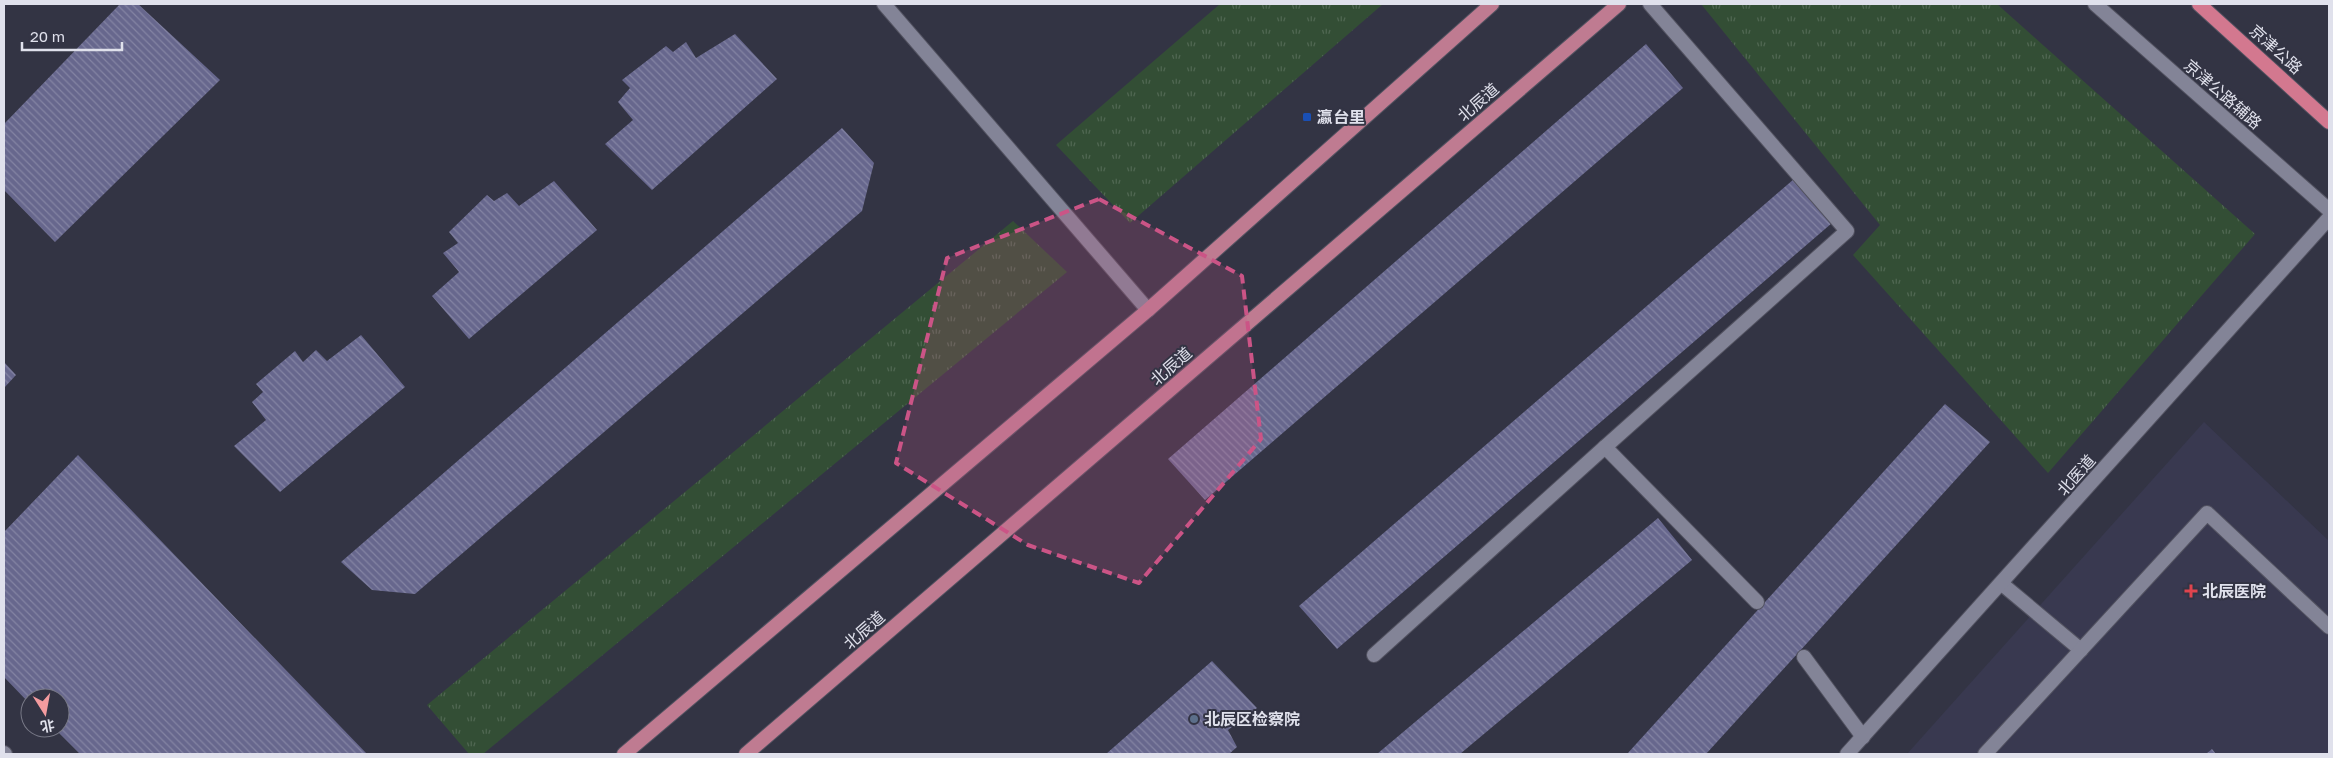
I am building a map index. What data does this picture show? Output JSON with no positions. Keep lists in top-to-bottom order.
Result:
{
  "streets": {
    "highway": ["京津公路"],
    "main road": ["北辰道"],
    "street": ["京津公路辅路", "北医道"]
  },
  "places": {
    "transit": ["瀛台里"],
    "health": ["北辰医院"],
    "other": ["北辰区检察院"]
  },
  "scale_bar": "20 m",
  "north": "bottom"
}
